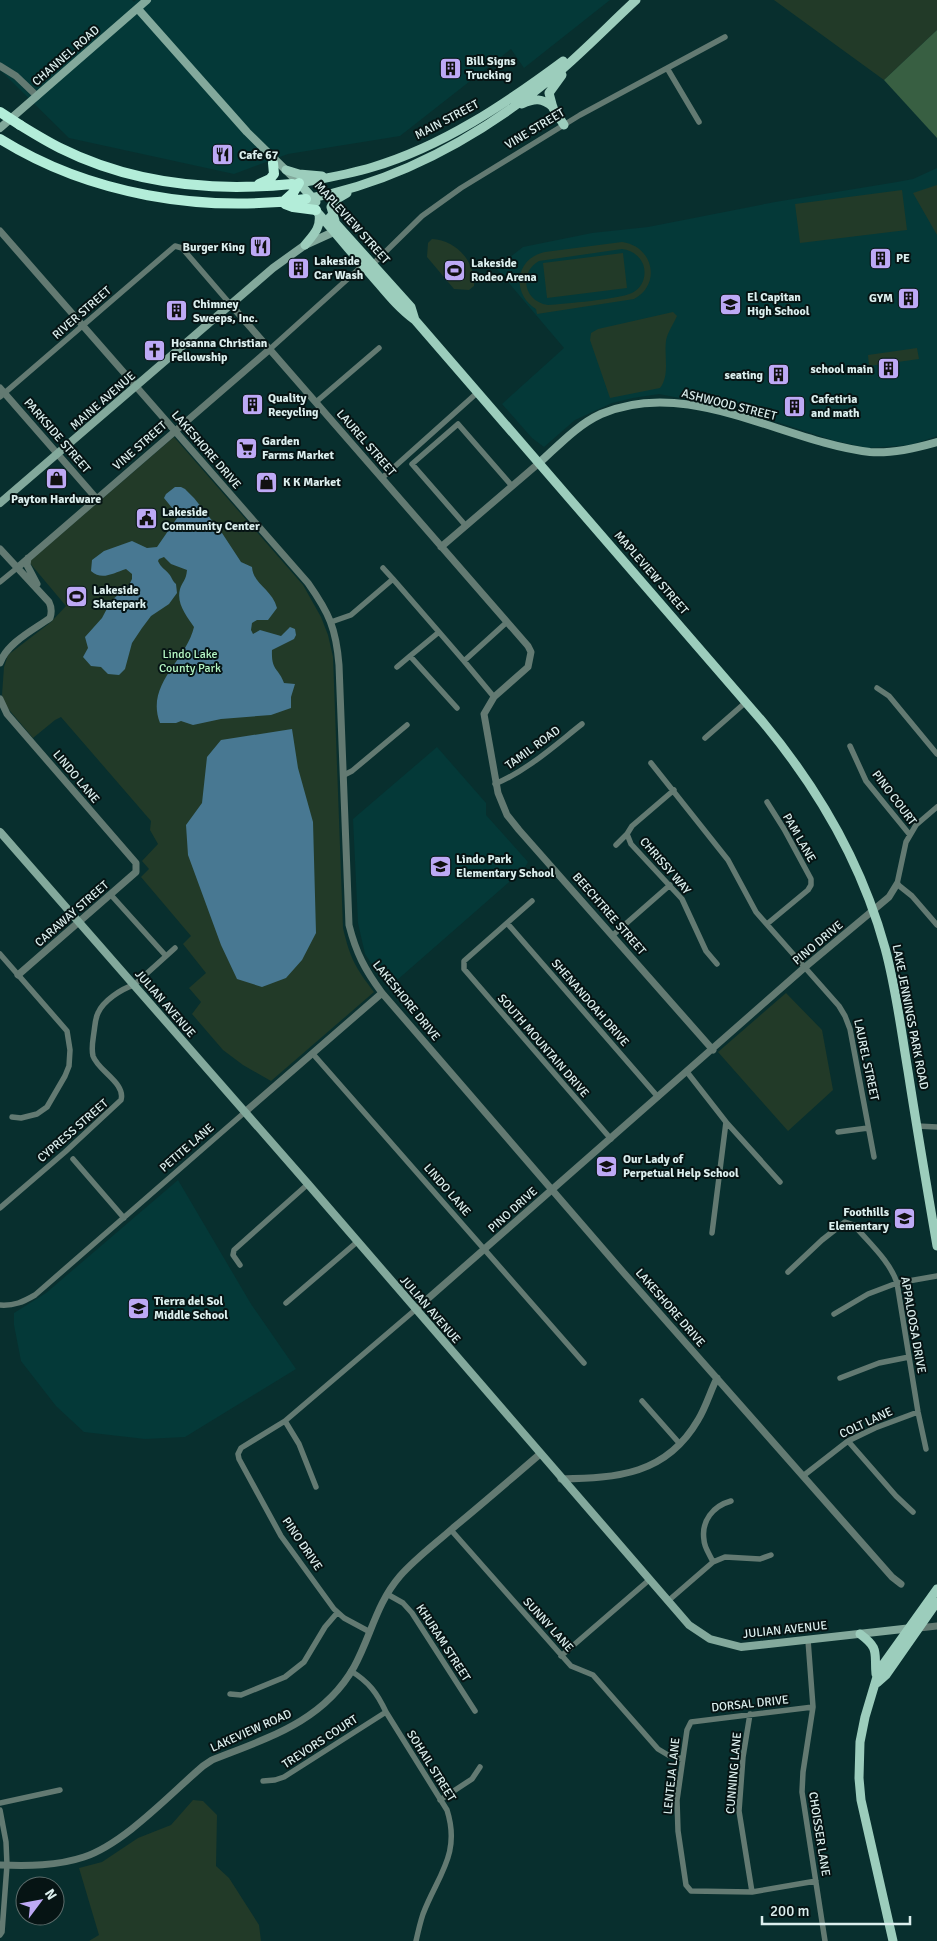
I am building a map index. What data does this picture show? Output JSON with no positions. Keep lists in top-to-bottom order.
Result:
{
  "streets": {
    "main road": [
      "CHANNEL ROAD",
      "MAIN STREET",
      "MAPLEVIEW STREET",
      "MAINE AVENUE",
      "ASHWOOD STREET",
      "JULIAN AVENUE",
      "LAKE JENNINGS PARK ROAD"
    ],
    "street": [
      "VINE STREET",
      "RIVER STREET",
      "PARKSIDE STREET",
      "LAUREL STREET",
      "LAKESHORE DRIVE",
      "TAMIL ROAD",
      "LINDO LANE",
      "PINO COURT",
      "PAM LANE",
      "CHRISSY WAY",
      "CARAWAY STREET",
      "BEECHTREE STREET",
      "PINO DRIVE",
      "SHENANDOAH DRIVE",
      "SOUTH MOUNTAIN DRIVE",
      "CYPRESS STREET",
      "PETITE LANE",
      "APPALOOSA DRIVE",
      "COLT LANE",
      "SUNNY LANE",
      "KHURAM STREET",
      "DORSAL DRIVE",
      "LAKEVIEW ROAD",
      "TREVORS COURT",
      "SOHAIL STREET",
      "CUNNING LANE",
      "LENTEJA LANE",
      "CHOISSER LANE"
    ]
  },
  "crossings": [
    ["CHANNEL ROAD", "MAPLEVIEW STREET"],
    ["MAIN STREET", "MAPLEVIEW STREET"],
    ["VINE STREET", "MAPLEVIEW STREET"],
    ["VINE STREET", "PARKSIDE STREET"],
    ["VINE STREET", "LAUREL STREET"],
    ["VINE STREET", "LAKESHORE DRIVE"],
    ["MAPLEVIEW STREET", "MAINE AVENUE"],
    ["MAPLEVIEW STREET", "ASHWOOD STREET"],
    ["MAPLEVIEW STREET", "LAKE JENNINGS PARK ROAD"],
    ["RIVER STREET", "PARKSIDE STREET"],
    ["RIVER STREET", "LAUREL STREET"],
    ["RIVER STREET", "LAKESHORE DRIVE"],
    ["MAINE AVENUE", "PARKSIDE STREET"],
    ["MAINE AVENUE", "LAUREL STREET"],
    ["MAINE AVENUE", "LAKESHORE DRIVE"],
    ["ASHWOOD STREET", "LAUREL STREET"],
    ["LAUREL STREET", "PAM LANE"],
    ["LAUREL STREET", "BEECHTREE STREET"],
    ["LAUREL STREET", "PINO DRIVE"],
    ["LAKESHORE DRIVE", "PINO DRIVE"],
    ["LAKESHORE DRIVE", "PETITE LANE"],
    ["LAKESHORE DRIVE", "COLT LANE"],
    ["TAMIL ROAD", "BEECHTREE STREET"],
    ["LINDO LANE", "CARAWAY STREET"],
    ["LINDO LANE", "PINO DRIVE"],
    ["LINDO LANE", "PETITE LANE"],
    ["PINO COURT", "PINO DRIVE"],
    ["CARAWAY STREET", "JULIAN AVENUE"],
    ["BEECHTREE STREET", "PINO DRIVE"],
    ["PINO DRIVE", "SHENANDOAH DRIVE"],
    ["PINO DRIVE", "JULIAN AVENUE"],
    ["PINO DRIVE", "LAKE JENNINGS PARK ROAD"],
    ["PINO DRIVE", "SOUTH MOUNTAIN DRIVE"],
    ["PINO DRIVE", "LAKEVIEW ROAD"],
    ["SHENANDOAH DRIVE", "SOUTH MOUNTAIN DRIVE"],
    ["JULIAN AVENUE", "CYPRESS STREET"],
    ["JULIAN AVENUE", "PETITE LANE"],
    ["JULIAN AVENUE", "LAKEVIEW ROAD"],
    ["JULIAN AVENUE", "CHOISSER LANE"],
    ["APPALOOSA DRIVE", "COLT LANE"],
    ["SUNNY LANE", "LAKEVIEW ROAD"],
    ["SUNNY LANE", "LENTEJA LANE"],
    ["KHURAM STREET", "LAKEVIEW ROAD"],
    ["DORSAL DRIVE", "CUNNING LANE"],
    ["DORSAL DRIVE", "LENTEJA LANE"],
    ["DORSAL DRIVE", "CHOISSER LANE"],
    ["LAKEVIEW ROAD", "SOHAIL STREET"],
    ["TREVORS COURT", "SOHAIL STREET"],
    ["CUNNING LANE", "LENTEJA LANE"]
  ],
  "parks": ["Lindo Lake County Park"],
  "places": {
    "building": [
      "Bill Signs Trucking",
      "PE",
      "Lakeside Car Wash",
      "GYM",
      "Chimney Sweeps, Inc.",
      "school main",
      "seating",
      "Quality Recycling",
      "Cafetiria and math"
    ],
    "restaurant": ["Cafe 67", "Burger King"],
    "sports": ["Lakeside Rodeo Arena", "Lakeside Skatepark"],
    "school or university": [
      "El Capitan High School",
      "Lindo Park Elementary School",
      "Our Lady of Perpetual Help School",
      "Foothills Elementary",
      "Tierra del Sol Middle School"
    ],
    "church": ["Hosanna Christian Fellowship"],
    "supermarket": ["Garden Farms Market"],
    "shop": ["Payton Hardware", "K K Market"],
    "public building": ["Lakeside Community Center"]
  },
  "scale_bar": "200 m",
  "north": "top right"
}
